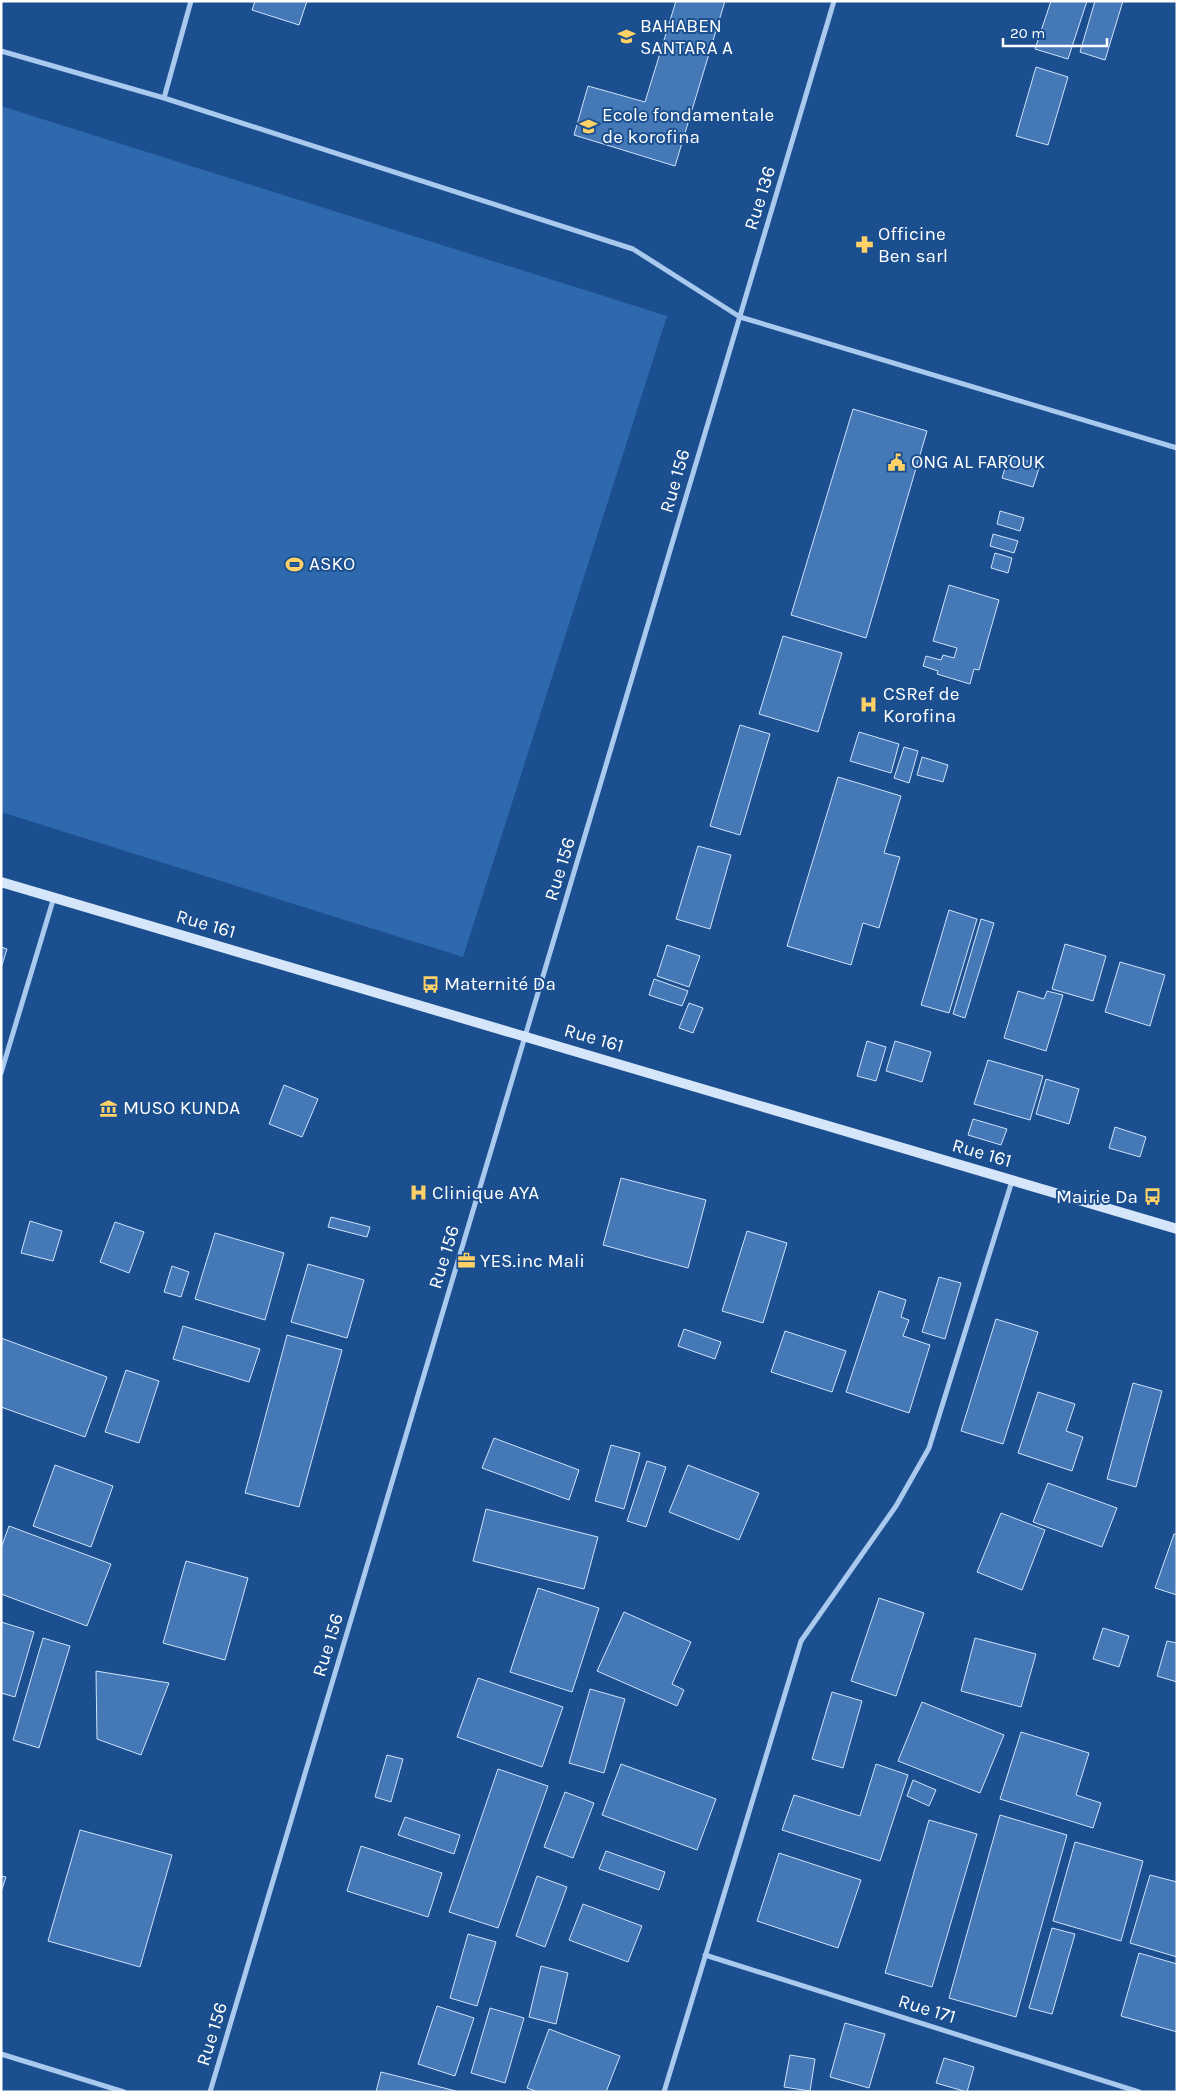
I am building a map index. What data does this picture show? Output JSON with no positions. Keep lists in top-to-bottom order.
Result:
{
  "streets": {
    "street": [
      "Rue 136",
      "Rue 156",
      "Rue 161",
      "Rue 171"
    ]
  },
  "crossings": [
    ["Rue 136", "Rue 156"],
    ["Rue 156", "Rue 161"]
  ],
  "places": {
    "school or university": ["BAHABEN SANTARA A", "Ecole fondamentale de korofina"],
    "pharmacy": ["Officine Ben sarl"],
    "public building": ["ONG AL FAROUK"],
    "sports": ["ASKO"],
    "hospital": ["CSRef de Korofina", "Clinique AYA"],
    "bus stop": ["Maternité Da", "Mairie Da"],
    "museum": ["MUSO KUNDA"],
    "office": ["YES.inc Mali"]
  },
  "scale_bar": "20 m"
}
